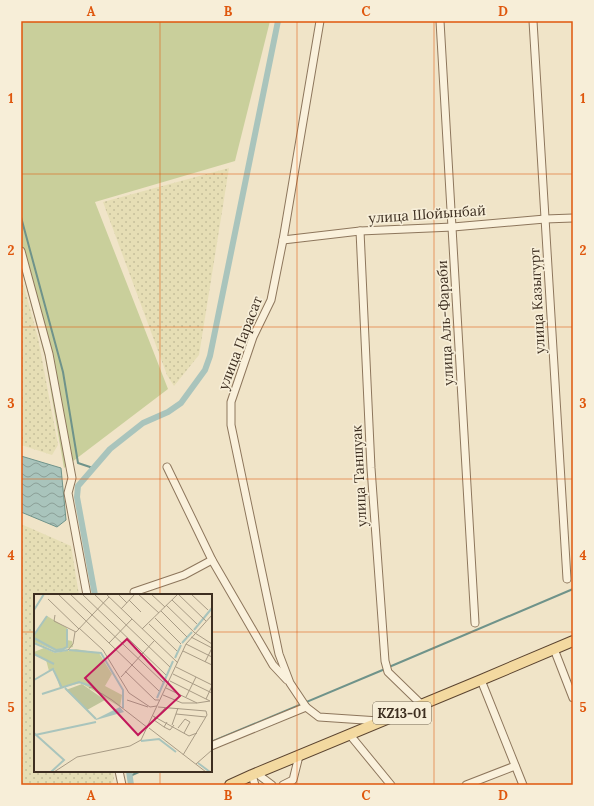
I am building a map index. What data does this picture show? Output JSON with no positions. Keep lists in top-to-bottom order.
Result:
{
  "streets": {
    "main road": ["KZ13-01"],
    "street": [
      "улица Шойынбай",
      "улица Казыгурт",
      "улица Аль-Фараби",
      "улица Парасат",
      "улица Таншуак"
    ]
  },
  "crossings": [
    ["улица Шойынбай", "улица Казыгурт"],
    ["улица Шойынбай", "улица Аль-Фараби"],
    ["улица Шойынбай", "улица Парасат"],
    ["улица Шойынбай", "улица Таншуак"],
    ["улица Парасат", "KZ13-01"],
    ["улица Таншуак", "KZ13-01"]
  ],
  "grid": {
    "columns": [
      "A",
      "B",
      "C",
      "D"
    ],
    "rows": [
      "1",
      "2",
      "3",
      "4",
      "5"
    ]
  }
}
